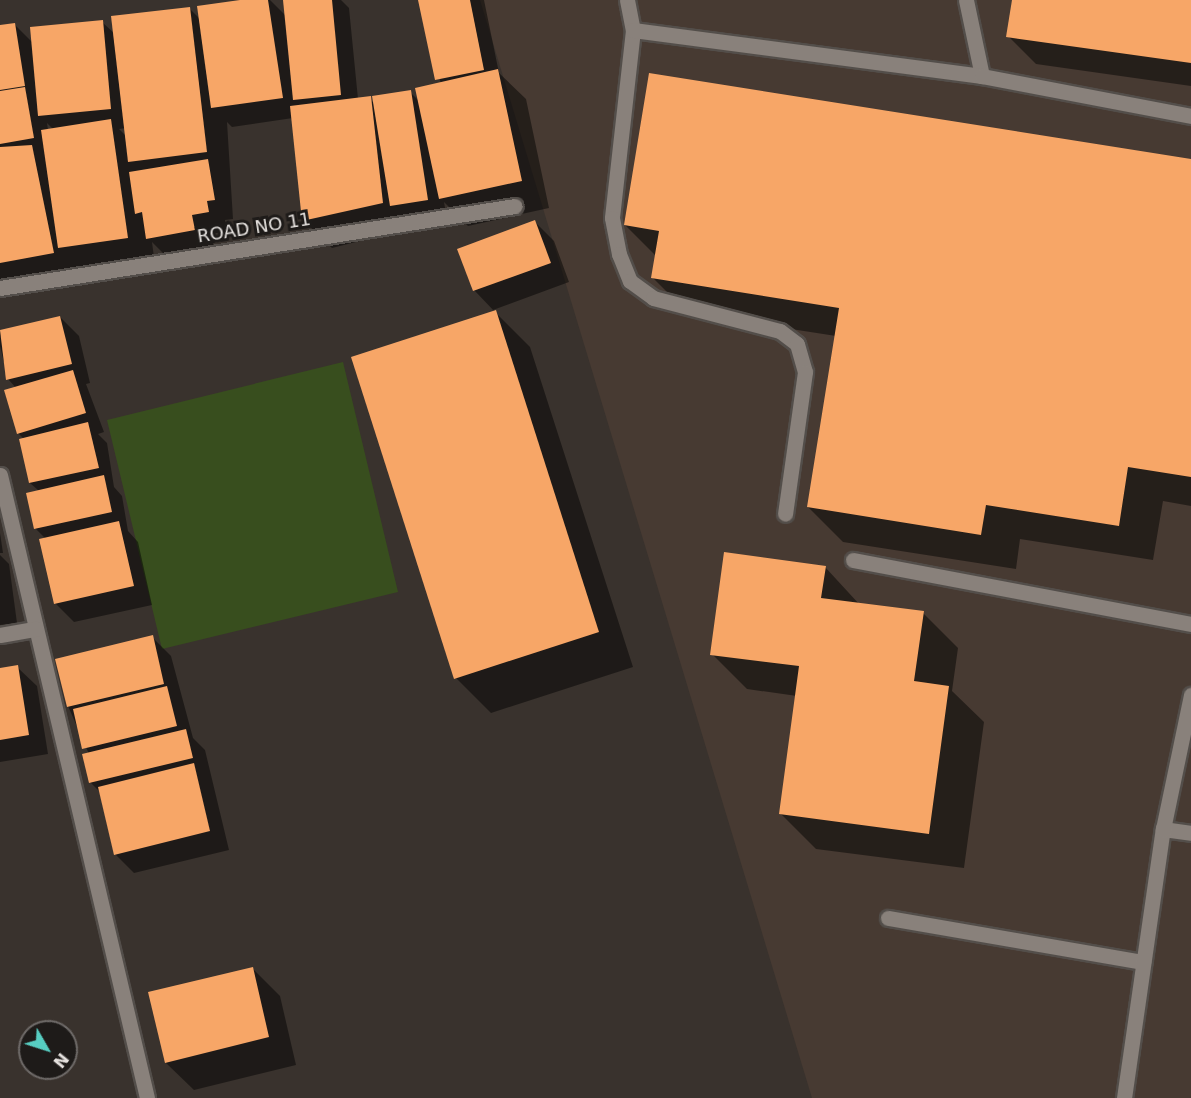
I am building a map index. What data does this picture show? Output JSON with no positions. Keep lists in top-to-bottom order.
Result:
{
  "streets": {
    "street": ["ROAD NO 11"]
  },
  "north": "bottom right"
}
